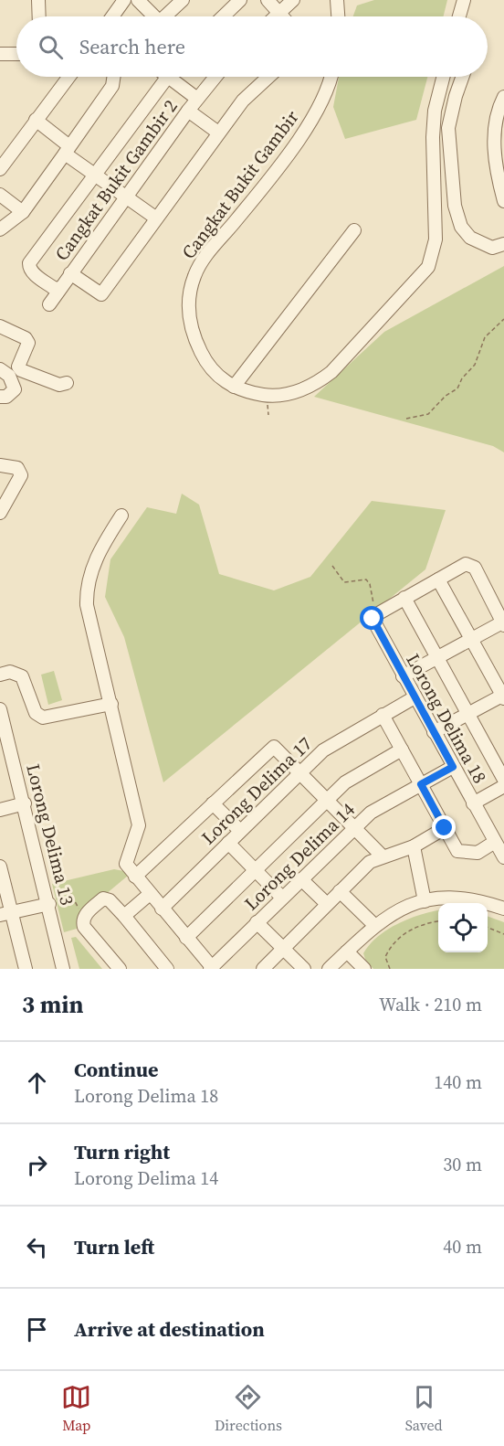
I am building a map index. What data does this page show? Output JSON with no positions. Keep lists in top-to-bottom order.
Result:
{
  "streets": {
    "street": [
      "Cangkat Bukit Gambir 2",
      "Cangkat Bukit Gambir",
      "Lorong Delima 18",
      "Lorong Delima 17",
      "Lorong Delima 13",
      "Lorong Delima 14"
    ]
  },
  "crossings": [
    ["Lorong Delima 18", "Lorong Delima 17"],
    ["Lorong Delima 18", "Lorong Delima 14"]
  ],
  "page": {
    "search": "Search here",
    "heading": ["3 min", "Walk · 210 m"],
    "list": [
      ["Continue", "Lorong Delima 18", "140 m"],
      ["Turn right", "Lorong Delima 14", "30 m"],
      ["Turn left", "40 m"],
      "Arrive at destination"
    ],
    "nav": ["Map", "Directions", "Saved"]
  }
}
